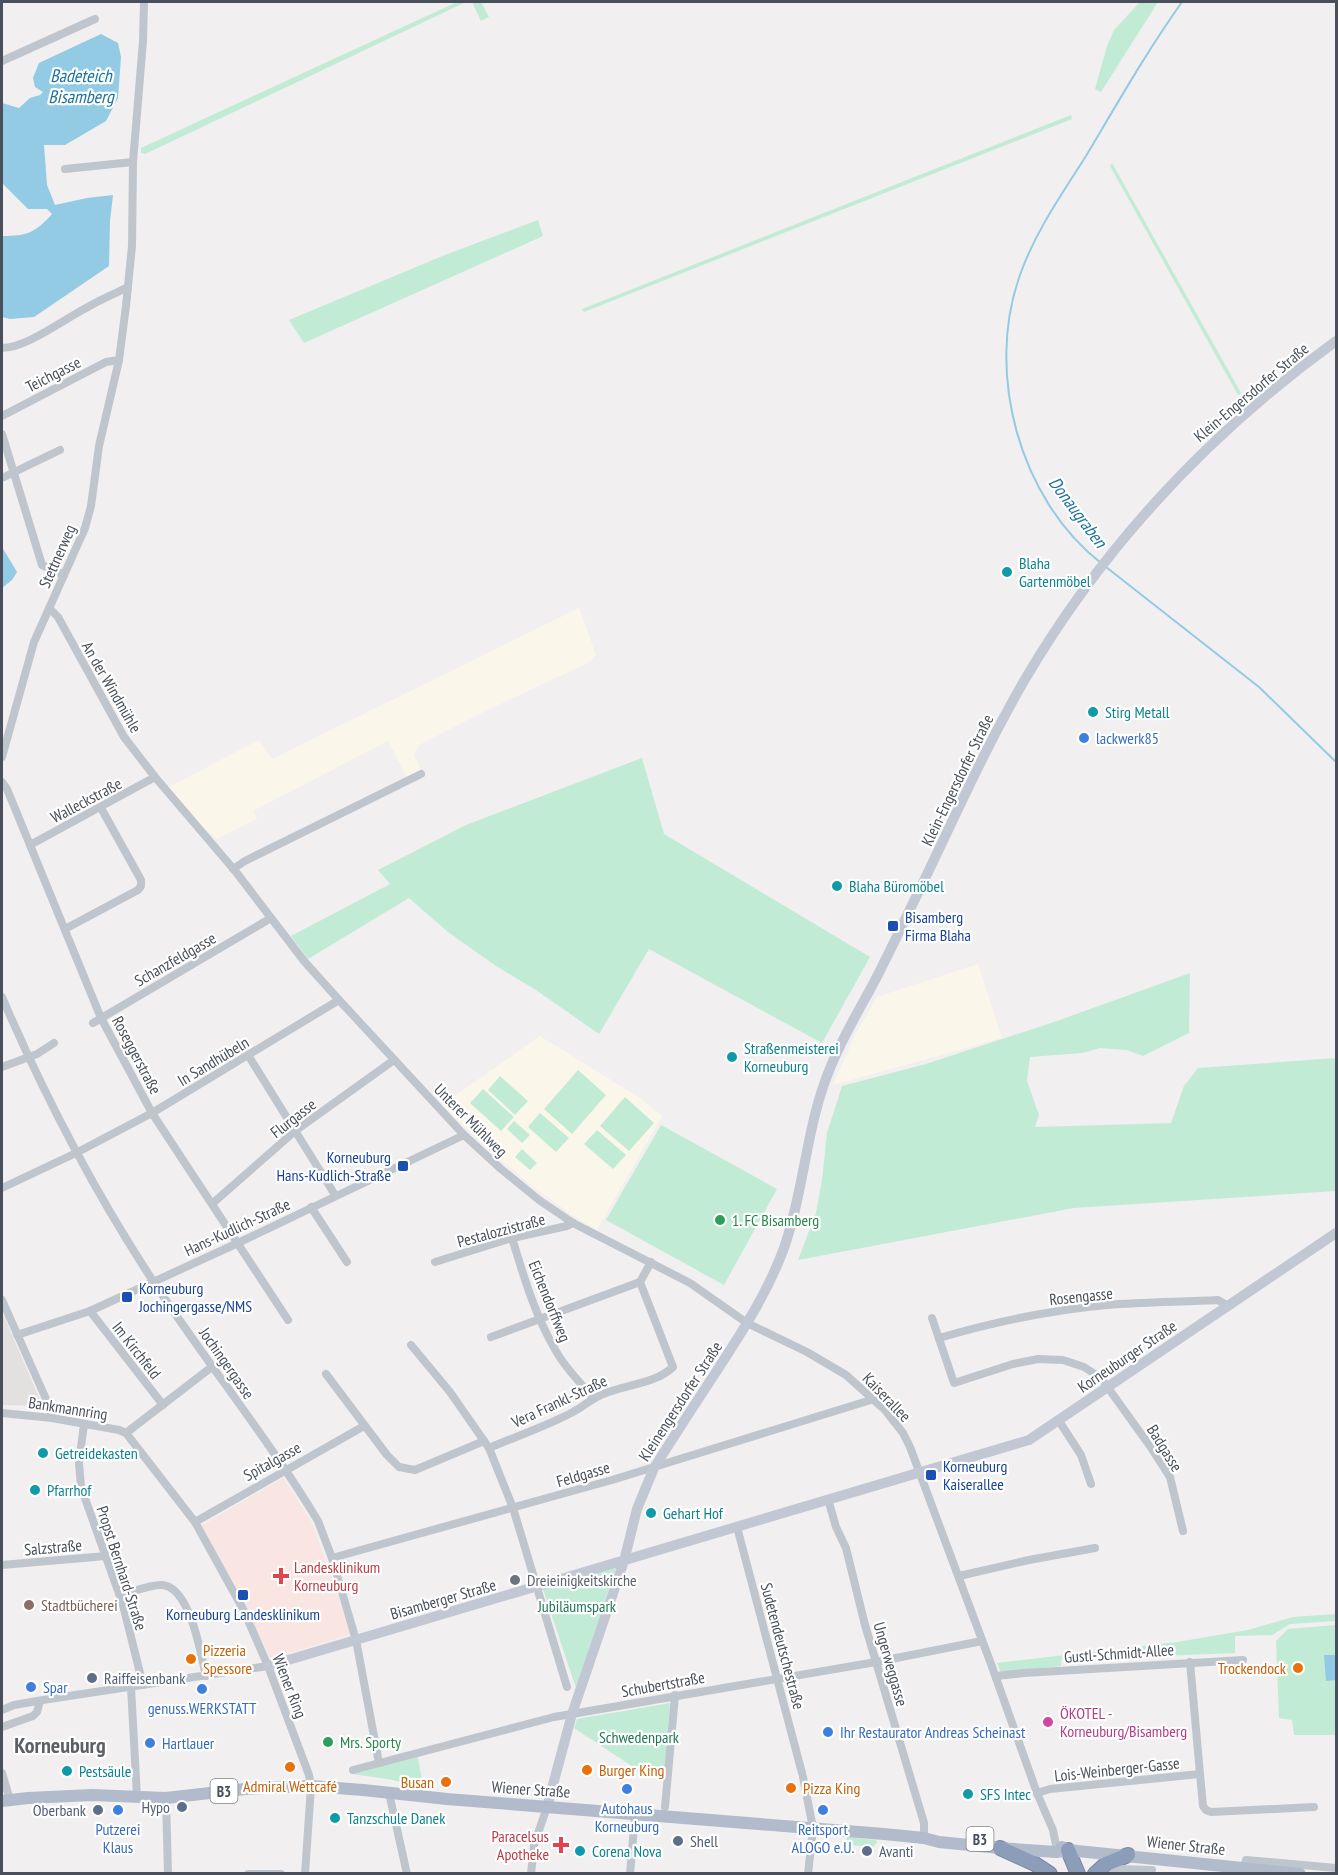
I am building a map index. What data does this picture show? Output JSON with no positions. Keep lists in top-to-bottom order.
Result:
{
  "streets": {
    "main road": [
      "Klein-Engersdorfer Straße",
      "Korneuburger Straße",
      "Kleinengersdorfer Straße",
      "Bisamberger Straße",
      "Wiener Straße",
      "B3"
    ],
    "street": [
      "Teichgasse",
      "Stettnerweg",
      "An der Windmühle",
      "Walleckstraße",
      "Schanzfeldgasse",
      "Roseggerstraße",
      "In Sandhübeln",
      "Flurgasse",
      "Unterer Mühlweg",
      "Hans-Kudlich-Straße",
      "Pestalozzistraße",
      "Rosengasse",
      "Eichendorffweg",
      "Im Kirchfeld",
      "Jochingergasse",
      "Kaiserallee",
      "Vera Frankl-Straße",
      "Bankmannring",
      "Badgasse",
      "Spitalgasse",
      "Feldgasse",
      "Salzstraße",
      "Propst Bernhard-Straße",
      "Sudetendeutschestraße",
      "Gustl-Schmidt-Allee",
      "Ungerweggasse",
      "Schubertstraße",
      "Wiener Ring",
      "Lois-Weinberger-Gasse"
    ]
  },
  "crossings": [
    ["Teichgasse", "Stettnerweg"],
    ["Klein-Engersdorfer Straße", "Unterer Mühlweg"],
    ["Klein-Engersdorfer Straße", "Kaiserallee"],
    ["Klein-Engersdorfer Straße", "Kleinengersdorfer Straße"],
    ["Stettnerweg", "An der Windmühle"],
    ["An der Windmühle", "Walleckstraße"],
    ["An der Windmühle", "Unterer Mühlweg"],
    ["Walleckstraße", "Roseggerstraße"],
    ["Walleckstraße", "Unterer Mühlweg"],
    ["Schanzfeldgasse", "Roseggerstraße"],
    ["Schanzfeldgasse", "Unterer Mühlweg"],
    ["Roseggerstraße", "In Sandhübeln"],
    ["Roseggerstraße", "Flurgasse"],
    ["Roseggerstraße", "Hans-Kudlich-Straße"],
    ["In Sandhübeln", "Unterer Mühlweg"],
    ["In Sandhübeln", "Jochingergasse"],
    ["Flurgasse", "Unterer Mühlweg"],
    ["Unterer Mühlweg", "Hans-Kudlich-Straße"],
    ["Unterer Mühlweg", "Pestalozzistraße"],
    ["Unterer Mühlweg", "Kaiserallee"],
    ["Unterer Mühlweg", "Kleinengersdorfer Straße"],
    ["Hans-Kudlich-Straße", "Im Kirchfeld"],
    ["Hans-Kudlich-Straße", "Jochingergasse"],
    ["Pestalozzistraße", "Eichendorffweg"],
    ["Rosengasse", "Korneuburger Straße"],
    ["Eichendorffweg", "Vera Frankl-Straße"],
    ["Korneuburger Straße", "Kaiserallee"],
    ["Korneuburger Straße", "Badgasse"],
    ["Korneuburger Straße", "Bisamberger Straße"],
    ["Jochingergasse", "Spitalgasse"],
    ["Jochingergasse", "Feldgasse"],
    ["Jochingergasse", "Bisamberger Straße"],
    ["Jochingergasse", "Schubertstraße"],
    ["Kaiserallee", "Kleinengersdorfer Straße"],
    ["Kaiserallee", "Feldgasse"],
    ["Kaiserallee", "Bisamberger Straße"],
    ["Kaiserallee", "Gustl-Schmidt-Allee"],
    ["Kaiserallee", "Schubertstraße"],
    ["Kaiserallee", "Lois-Weinberger-Gasse"],
    ["Kaiserallee", "Wiener Straße"],
    ["Vera Frankl-Straße", "Spitalgasse"],
    ["Kleinengersdorfer Straße", "Feldgasse"],
    ["Kleinengersdorfer Straße", "Bisamberger Straße"],
    ["Kleinengersdorfer Straße", "Schubertstraße"],
    ["Kleinengersdorfer Straße", "Wiener Straße"],
    ["Bankmannring", "Spitalgasse"],
    ["Bankmannring", "Propst Bernhard-Straße"],
    ["Bankmannring", "Wiener Ring"],
    ["Spitalgasse", "Wiener Ring"],
    ["Salzstraße", "Propst Bernhard-Straße"],
    ["Propst Bernhard-Straße", "Bisamberger Straße"],
    ["Bisamberger Straße", "Sudetendeutschestraße"],
    ["Bisamberger Straße", "Ungerweggasse"],
    ["Bisamberger Straße", "Wiener Ring"],
    ["Sudetendeutschestraße", "Schubertstraße"],
    ["Sudetendeutschestraße", "Wiener Straße"],
    ["Gustl-Schmidt-Allee", "Lois-Weinberger-Gasse"],
    ["Ungerweggasse", "Schubertstraße"],
    ["Ungerweggasse", "Wiener Straße"],
    ["Wiener Ring", "Wiener Straße"],
    ["Wiener Straße", "B3"]
  ],
  "districts": ["Korneuburg"],
  "water": ["Badeteich Bisamberg", "Donaugraben"],
  "parks": ["Jubiläumspark", "Schwedenpark"],
  "places": {
    "other": [
      "Blaha Gartenmöbel",
      "Stirg Metall",
      "lackwerk85",
      "Blaha Büromöbel",
      "Straßenmeisterei Korneuburg",
      "1. FC Bisamberg",
      "Getreidekasten",
      "Pfarrhof",
      "Gehart Hof",
      "Dreieinigkeitskirche",
      "Stadtbücherei",
      "Pizzeria Spessore",
      "Trockendock",
      "Raiffeisenbank",
      "Spar",
      "genuss.WERKSTATT",
      "ÖKOTEL - Korneuburg/Bisamberg",
      "Ihr Restaurator Andreas Scheinast",
      "Mrs. Sporty",
      "Hartlauer",
      "Admiral Wettcafé",
      "Burger King",
      "Pestsäule",
      "Busan",
      "Pizza King",
      "Autohaus Korneuburg",
      "SFS Intec",
      "Hypo",
      "Oberbank",
      "Putzerei Klaus",
      "Reitsport ALOGO e.U.",
      "Tanzschule Danek",
      "Shell",
      "Corena Nova",
      "Avanti"
    ],
    "transit": [
      "Bisamberg Firma Blaha",
      "Korneuburg Hans-Kudlich-Straße",
      "Korneuburg Jochingergasse/NMS",
      "Korneuburg Kaiserallee",
      "Korneuburg Landesklinikum"
    ],
    "health": ["Landesklinikum Korneuburg", "Paracelsus Apotheke"]
  }
}
